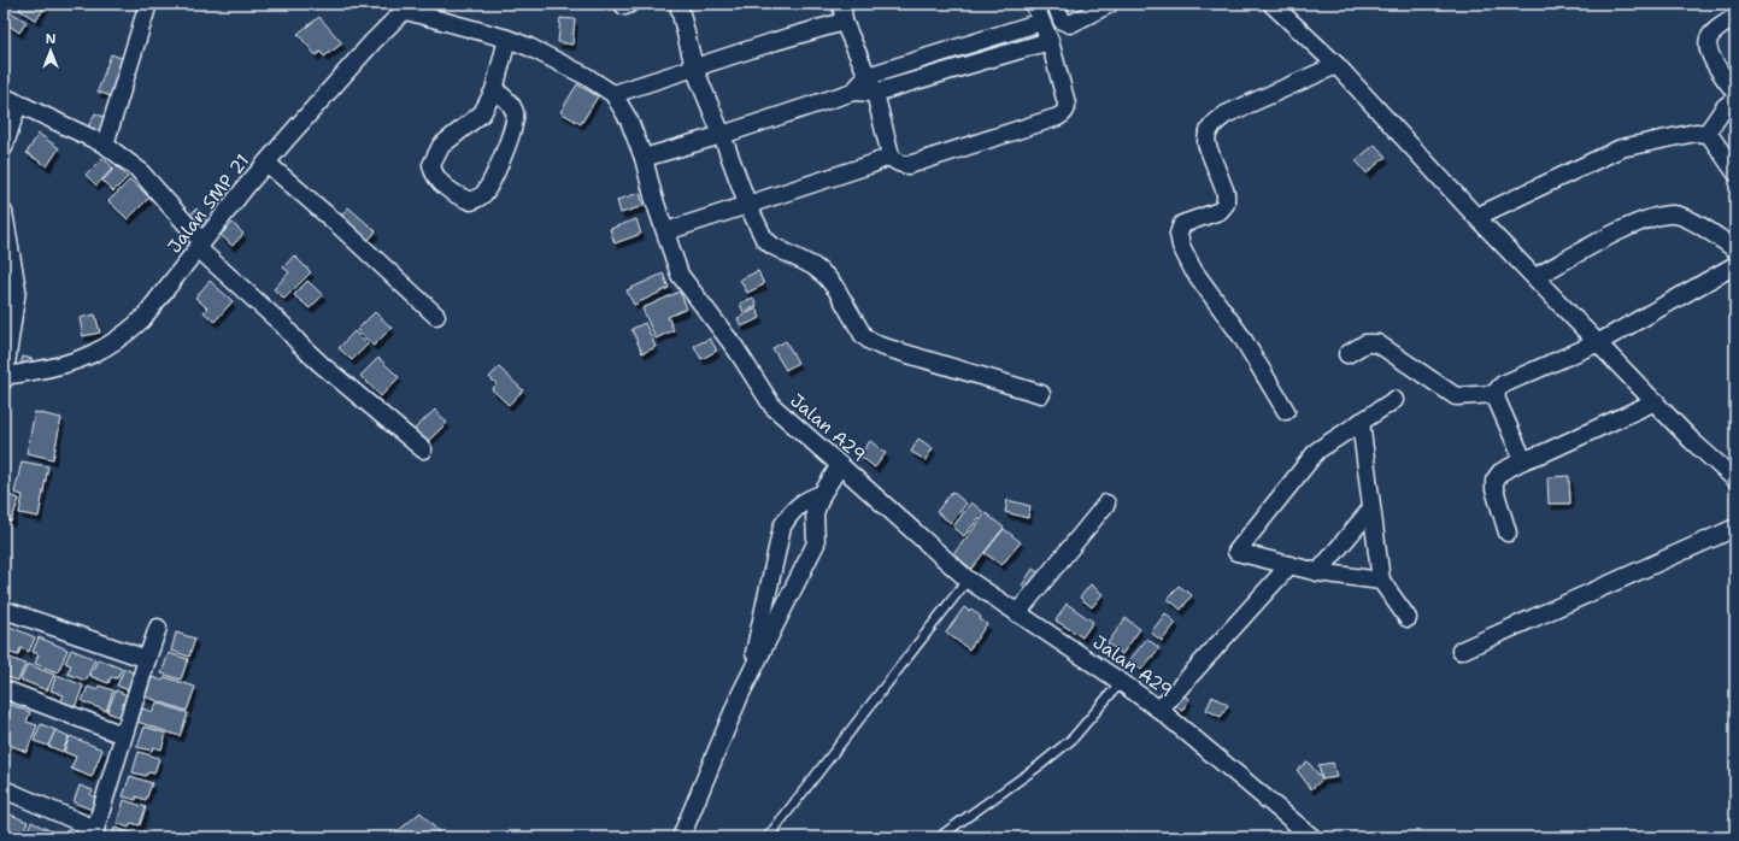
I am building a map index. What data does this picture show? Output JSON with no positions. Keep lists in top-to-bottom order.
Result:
{
  "streets": {
    "street": ["Jalan SMP 21", "Jalan A29"]
  },
  "crossings": [
    ["Jalan SMP 21", "Jalan A29"]
  ],
  "north": "top"
}
